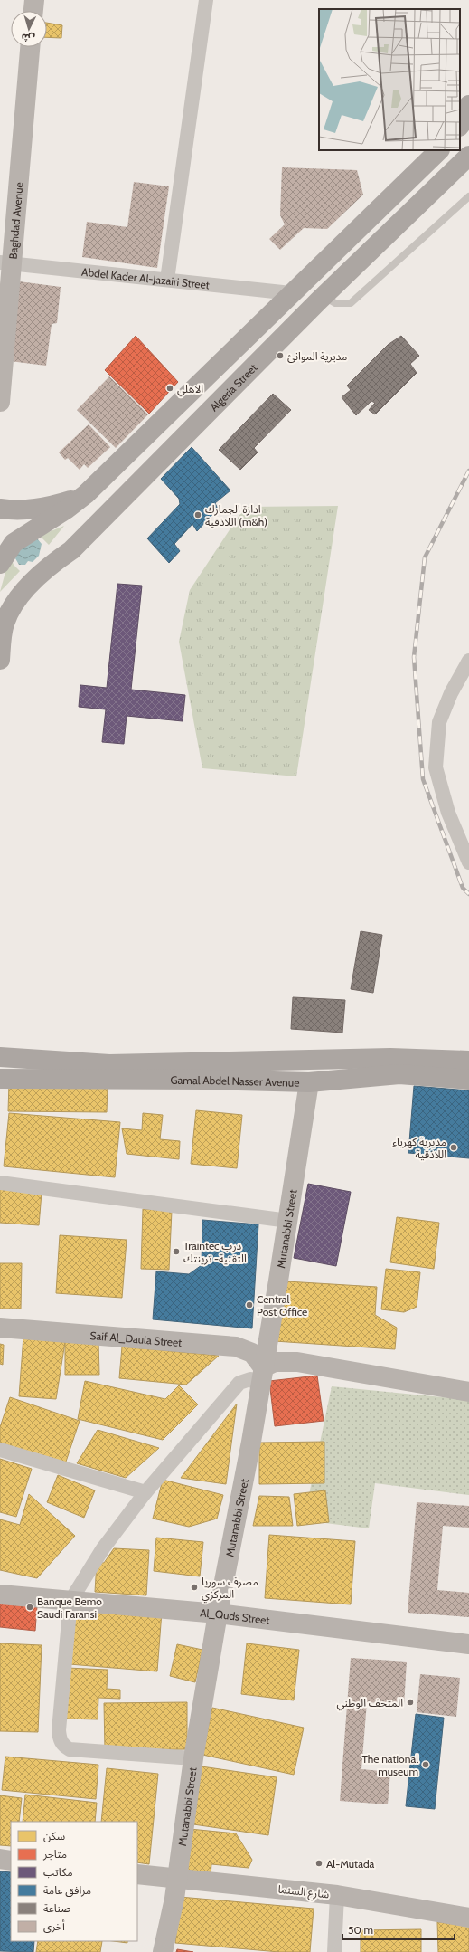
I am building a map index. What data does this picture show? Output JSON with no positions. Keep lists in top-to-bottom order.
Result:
{
  "streets": {
    "main road": ["Algeria Street", "Gamal Abdel Nasser Avenue"],
    "street": [
      "Baghdad Avenue",
      "Abdel Kader Al-Jazairi Street",
      "Mutanabbi Street",
      "Saif Al_Daula Street",
      "Al_Quds Street",
      "شارع السنما"
    ]
  },
  "crossings": [
    ["Baghdad Avenue", "Abdel Kader Al-Jazairi Street"],
    ["Gamal Abdel Nasser Avenue", "Mutanabbi Street"],
    ["Mutanabbi Street", "Saif Al_Daula Street"],
    ["Mutanabbi Street", "Al_Quds Street"],
    ["Mutanabbi Street", "شارع السنما"]
  ],
  "places": [
    "مديرية الموانئ",
    "الاهلي",
    "ادارة الجمارك اللاذقية (m&h)",
    "مديرية كهرباء اللاذقية",
    "Traintec درب التقنية- ترينتك",
    "Central Post Office",
    "مصرف سوريا المركزي",
    "Banque Bemo Saudi Faransi",
    "المتحف الوطني",
    "The national museum",
    "Al-Mutada"
  ],
  "legend": [
    "سكن",
    "متاجر",
    "مكاتب",
    "مرافق عامة",
    "صناعة",
    "أخرى"
  ],
  "scale_bar": "50 m",
  "north": "bottom"
}
